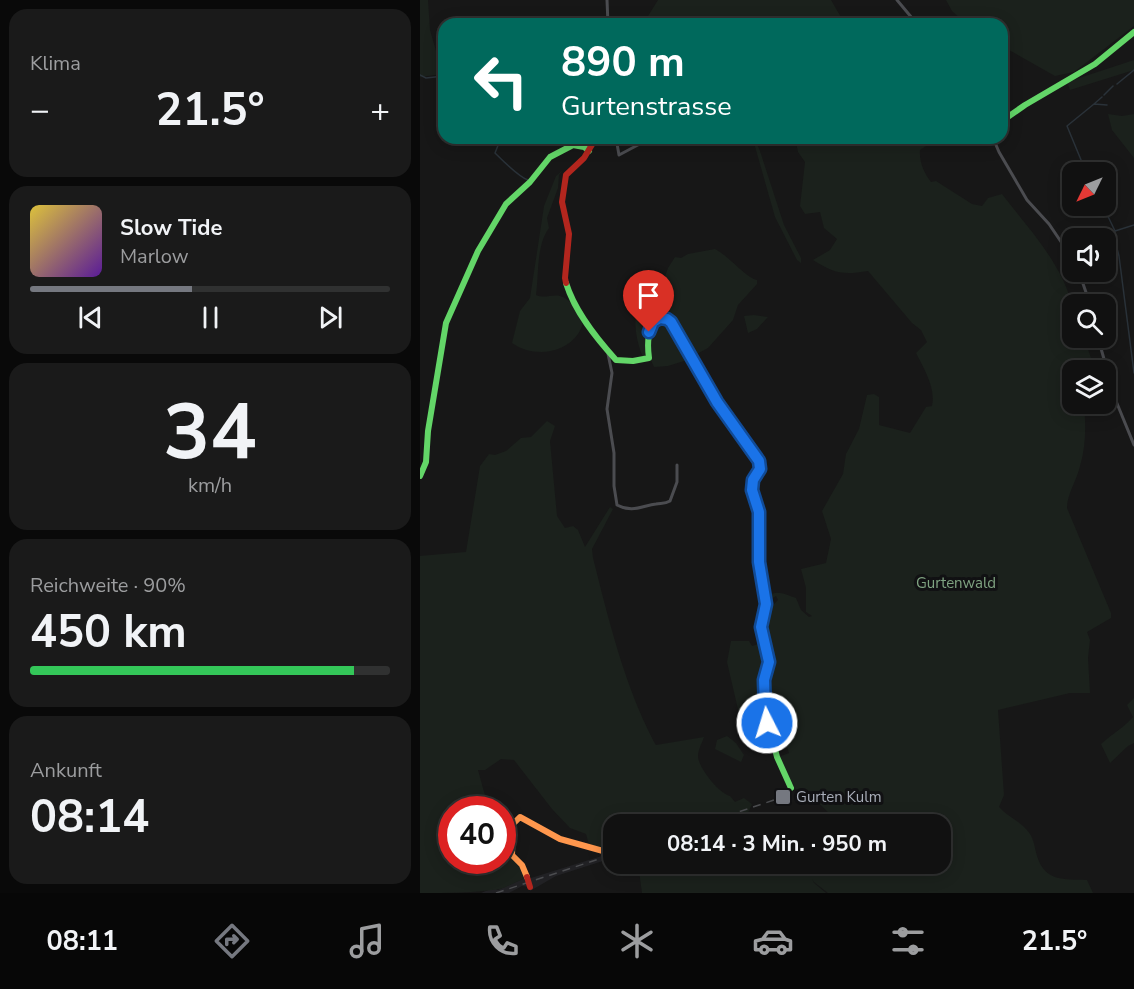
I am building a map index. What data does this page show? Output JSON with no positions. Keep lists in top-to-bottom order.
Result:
{
  "parks": ["Gurtenwald"],
  "places": {
    "transit": ["Gurten Kulm"]
  },
  "north": "bottom left",
  "page": {
    "tile": [
      "Klima",
      ["34", "km/h"],
      ["Reichweite · 90%", "450 km"],
      ["Ankunft", "08:14"]
    ],
    "turn": ["890 m", "Gurtenstrasse"],
    "heat": ["−", "21.5°", "+"],
    "song": ["Slow Tide", "Marlow"],
    "limit": "40",
    "trip": "08:14 · 3 Min. · 950 m",
    "tabs": ["08:11", "21.5°"]
  }
}
